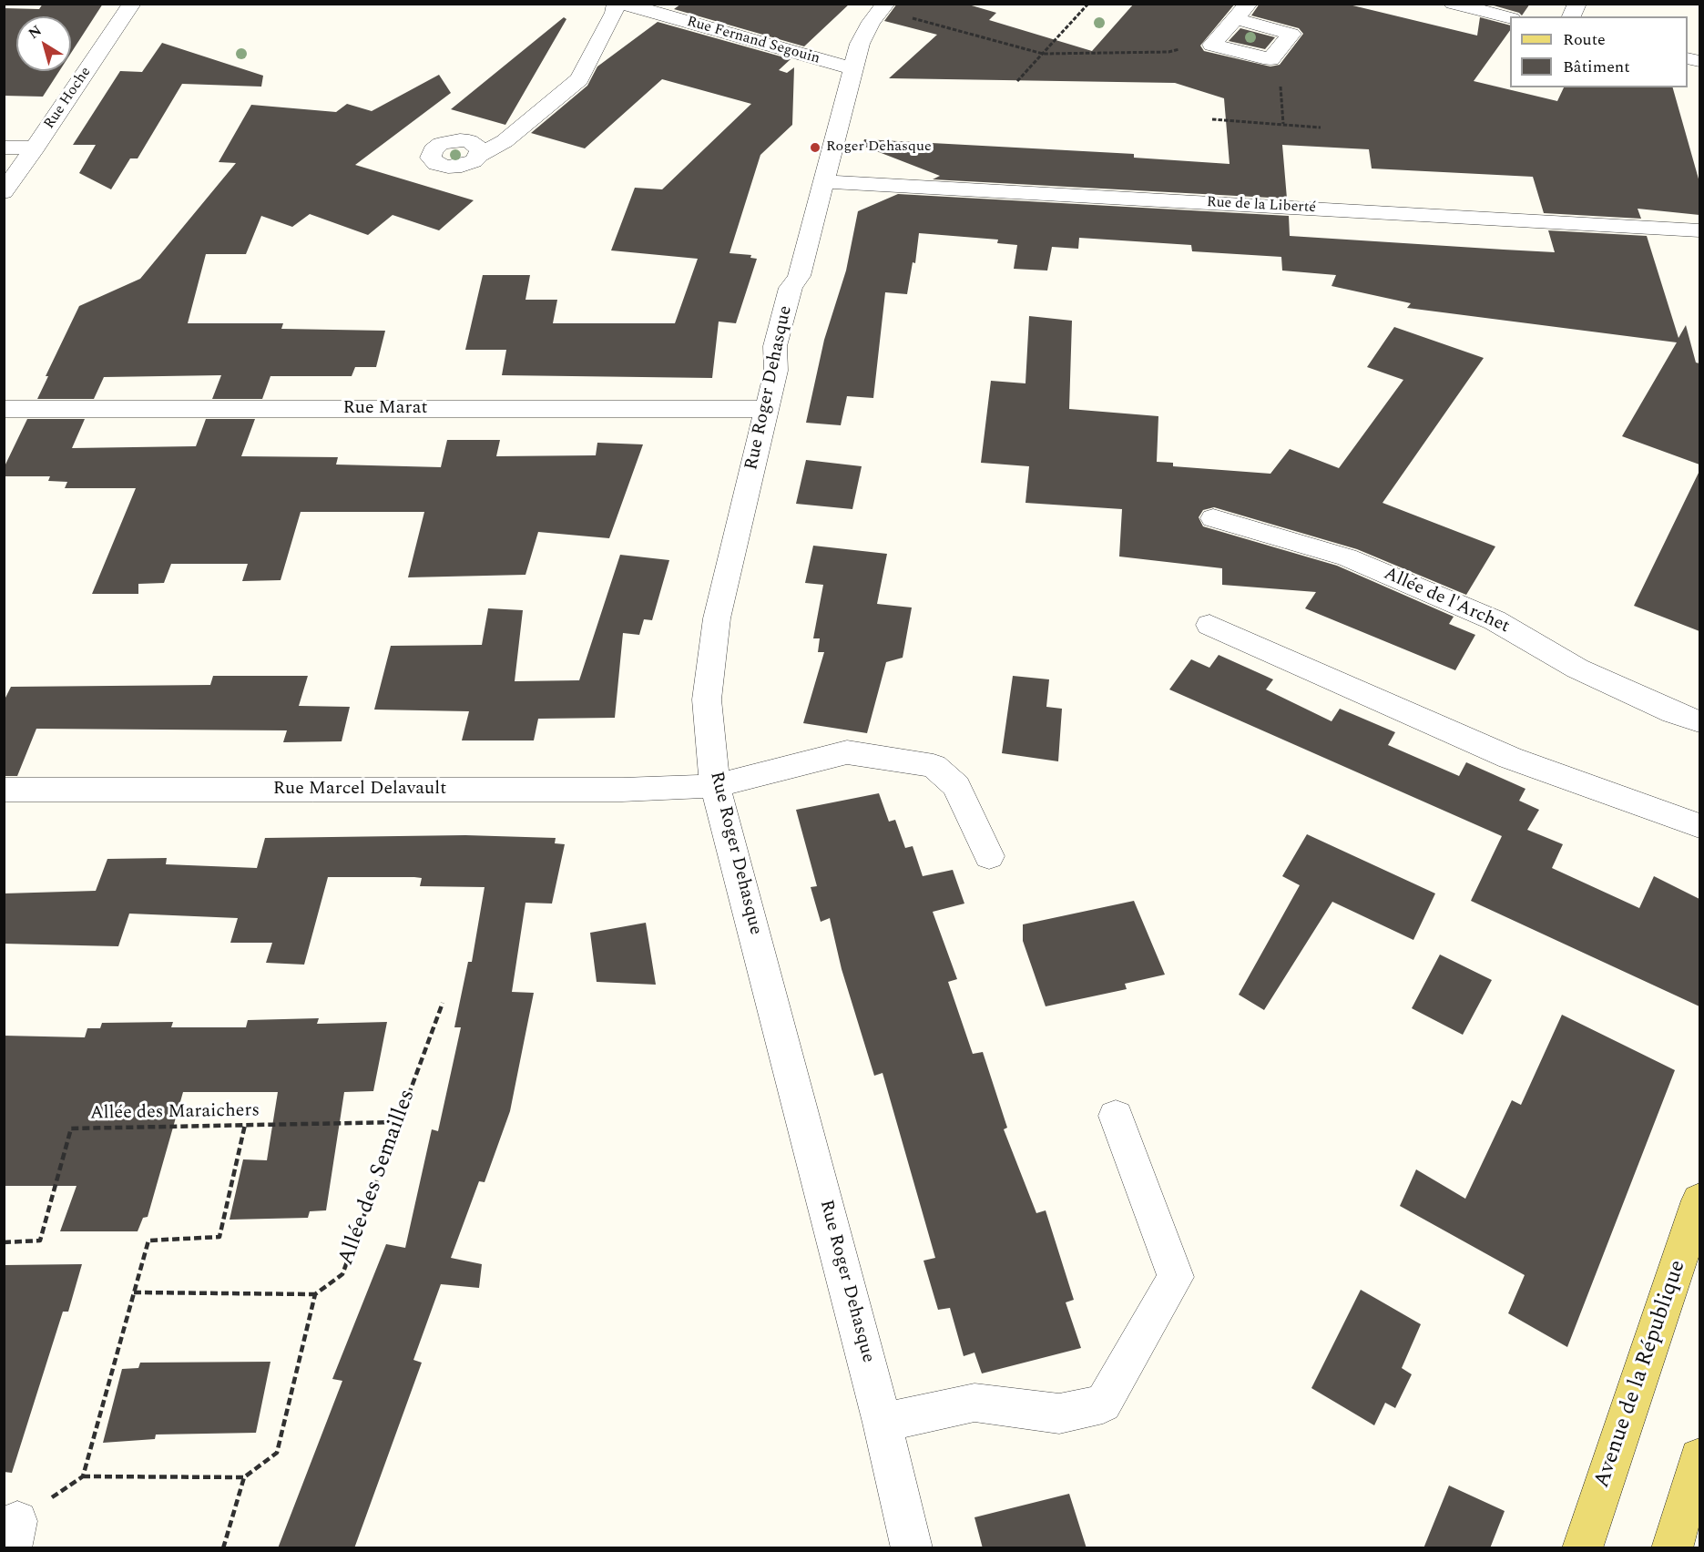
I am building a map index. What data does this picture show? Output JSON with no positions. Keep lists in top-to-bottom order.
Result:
{
  "streets": {
    "main road": ["Avenue de la République"],
    "street": [
      "Rue Fernand Segouin",
      "Rue Hoche",
      "Rue de la Liberté",
      "Rue Roger Dehasque",
      "Rue Marat",
      "Allée de l'Archet",
      "Rue Marcel Delavault"
    ],
    "path": ["Allée des Maraichers", "Allée des Semailles"]
  },
  "crossings": [
    ["Rue Fernand Segouin", "Rue Roger Dehasque"],
    ["Rue de la Liberté", "Rue Roger Dehasque"],
    ["Rue Roger Dehasque", "Rue Marat"],
    ["Rue Roger Dehasque", "Rue Marcel Delavault"],
    ["Allée des Maraichers", "Allée des Semailles"]
  ],
  "places": ["Roger Dehasque"],
  "legend": ["Route", "Bâtiment"],
  "north": "top left"
}
